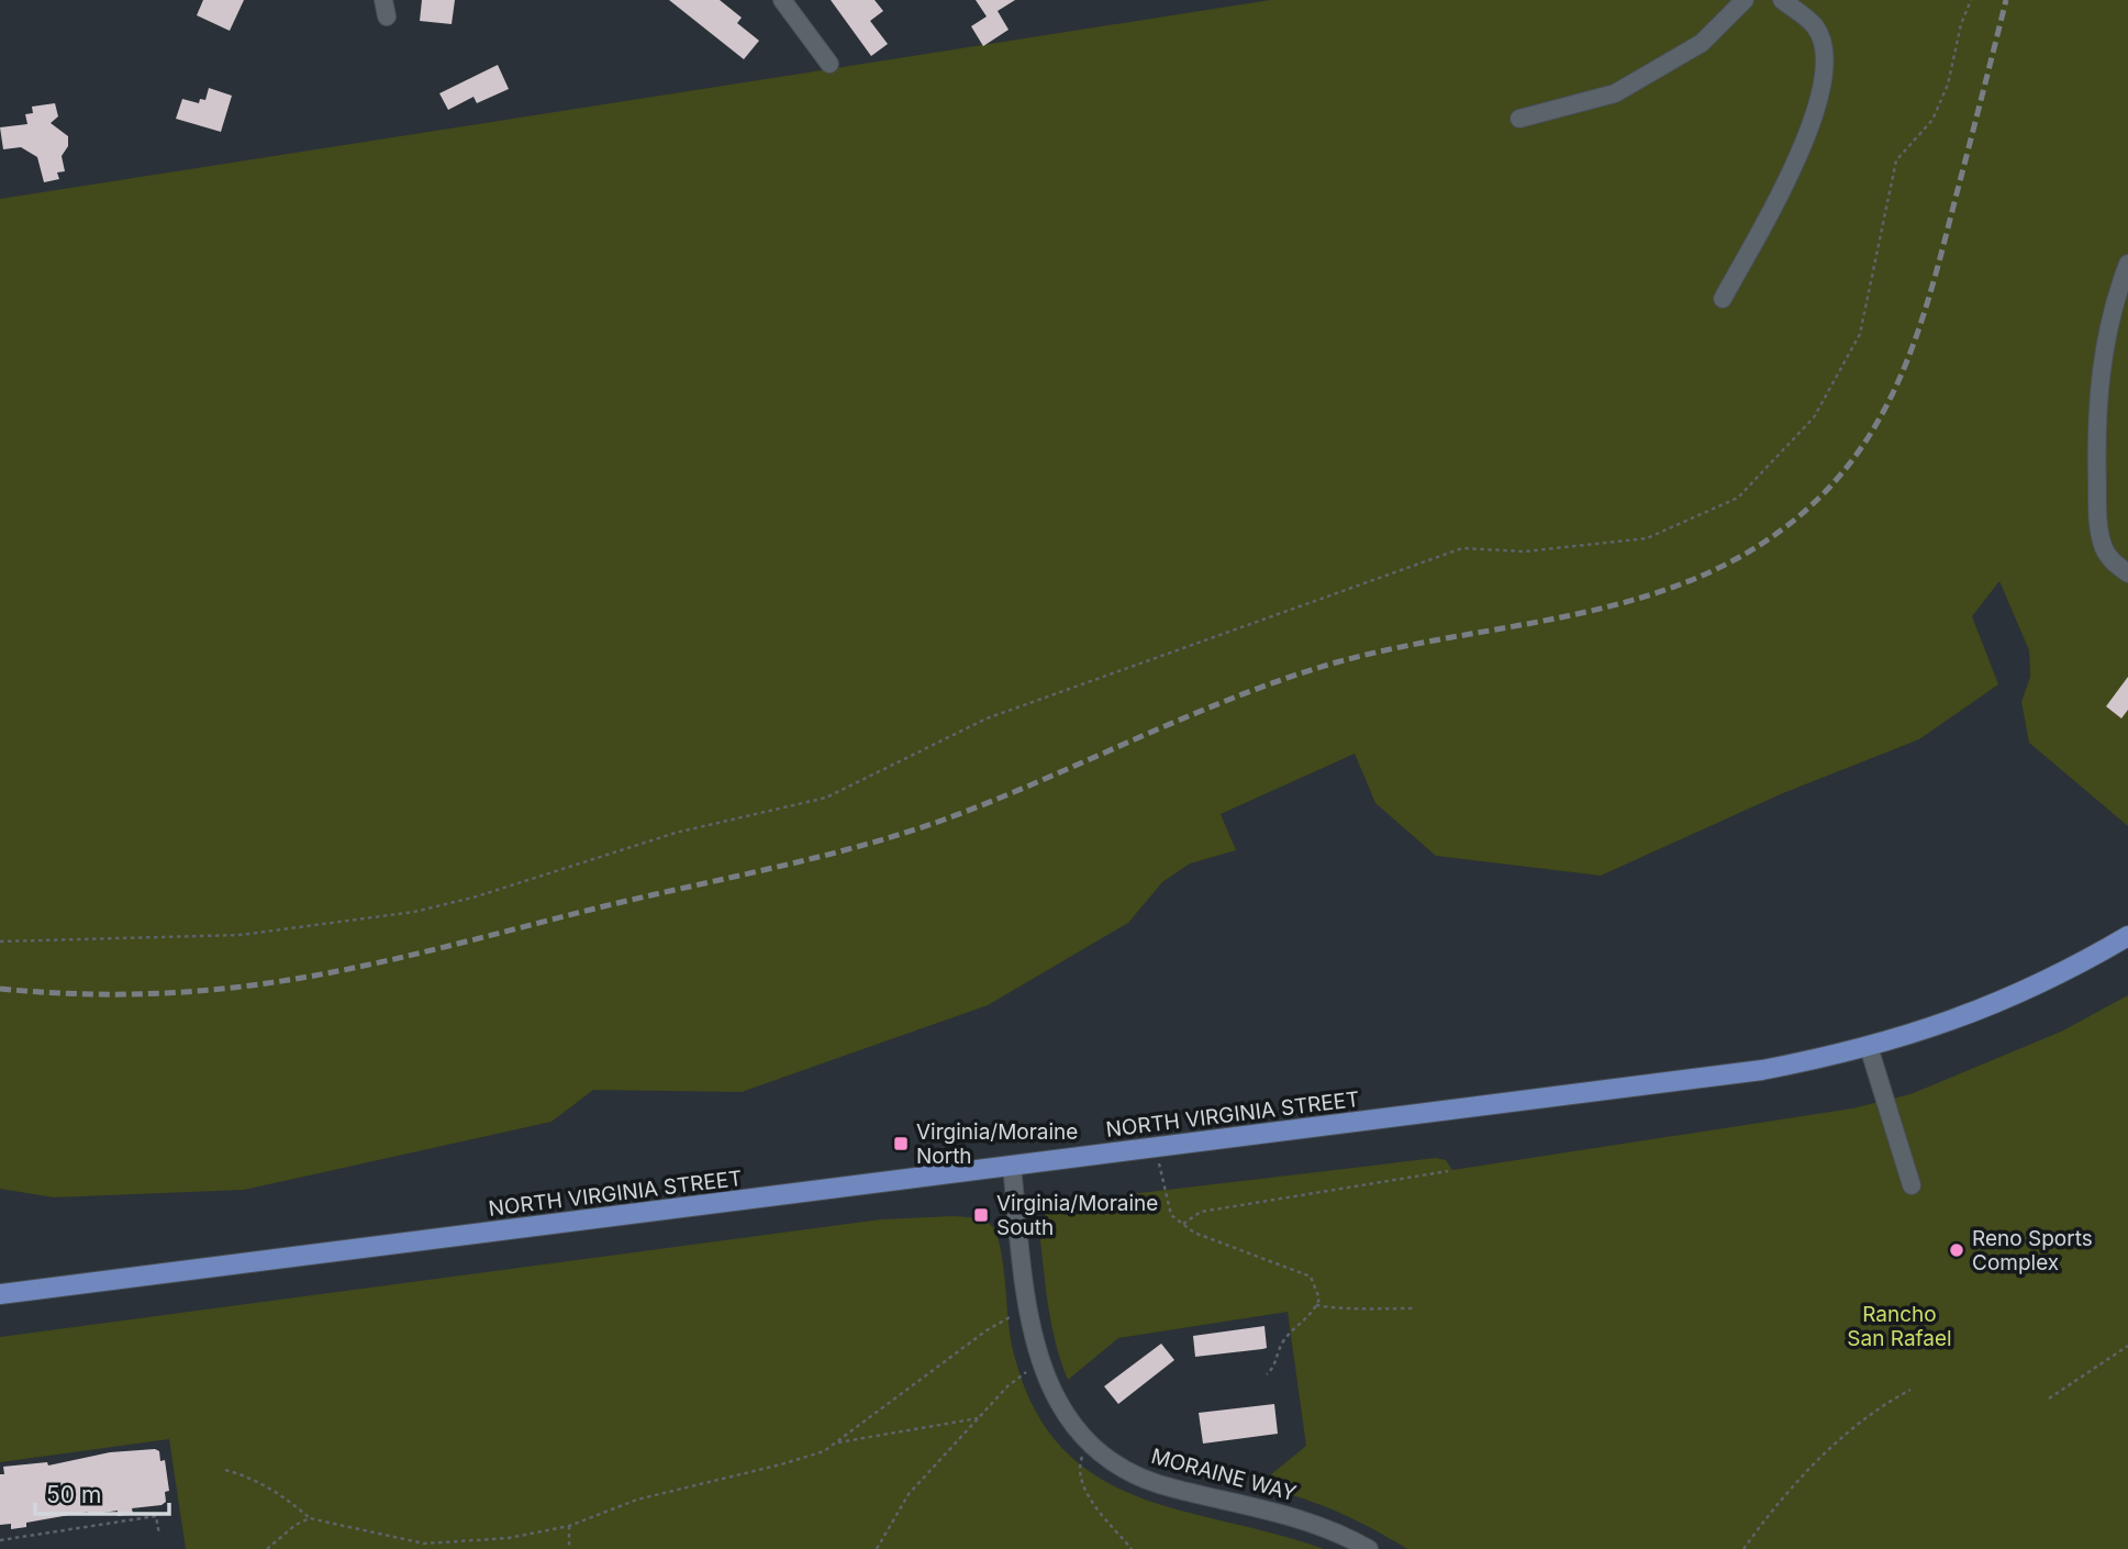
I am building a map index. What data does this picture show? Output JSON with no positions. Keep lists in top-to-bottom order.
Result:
{
  "streets": {
    "main road": ["NORTH VIRGINIA STREET"],
    "street": ["MORAINE WAY"]
  },
  "crossings": [
    ["NORTH VIRGINIA STREET", "MORAINE WAY"]
  ],
  "parks": ["Rancho San Rafael"],
  "places": {
    "transit": ["Virginia/Moraine North", "Virginia/Moraine South"],
    "other": ["Reno Sports Complex"]
  },
  "scale_bar": "50 m"
}
